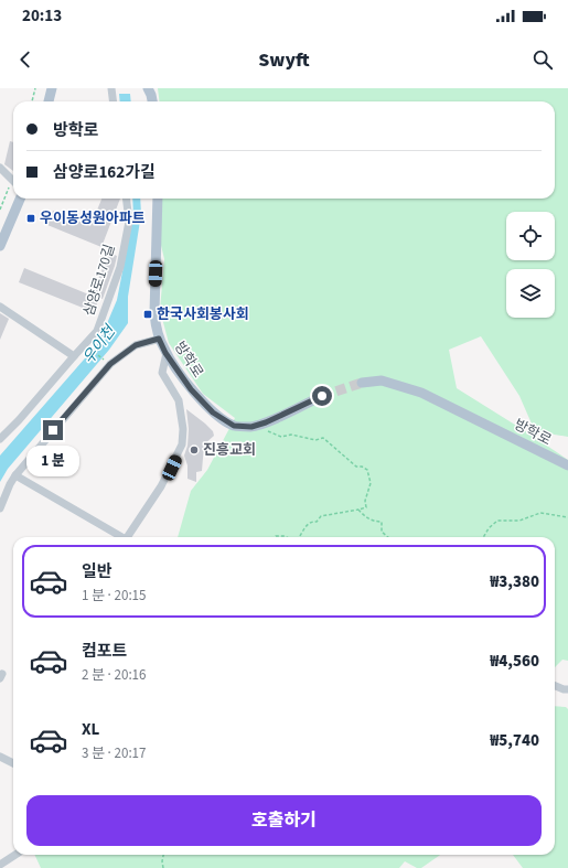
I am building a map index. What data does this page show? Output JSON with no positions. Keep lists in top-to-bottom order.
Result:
{
  "streets": {
    "main road": ["방학로"],
    "street": ["삼양로170길"]
  },
  "water": ["우이천"],
  "places": {
    "transit": ["우이동성원아파트", "한국사회봉사회"],
    "other": ["진흥교회"]
  },
  "page": {
    "status": "20:13",
    "header": "Swyft",
    "banner": ["방학로", "삼양로162가길"],
    "bubble": "1 분",
    "list": [
      {
        "name": "일반",
        "note": "1 분 · 20:15",
        "value": "₩3,380"
      },
      {
        "name": "컴포트",
        "note": "2 분 · 20:16",
        "value": "₩4,560"
      },
      {
        "name": "XL",
        "note": "3 분 · 20:17",
        "value": "₩5,740"
      }
    ],
    "buttons": "호출하기"
  }
}
